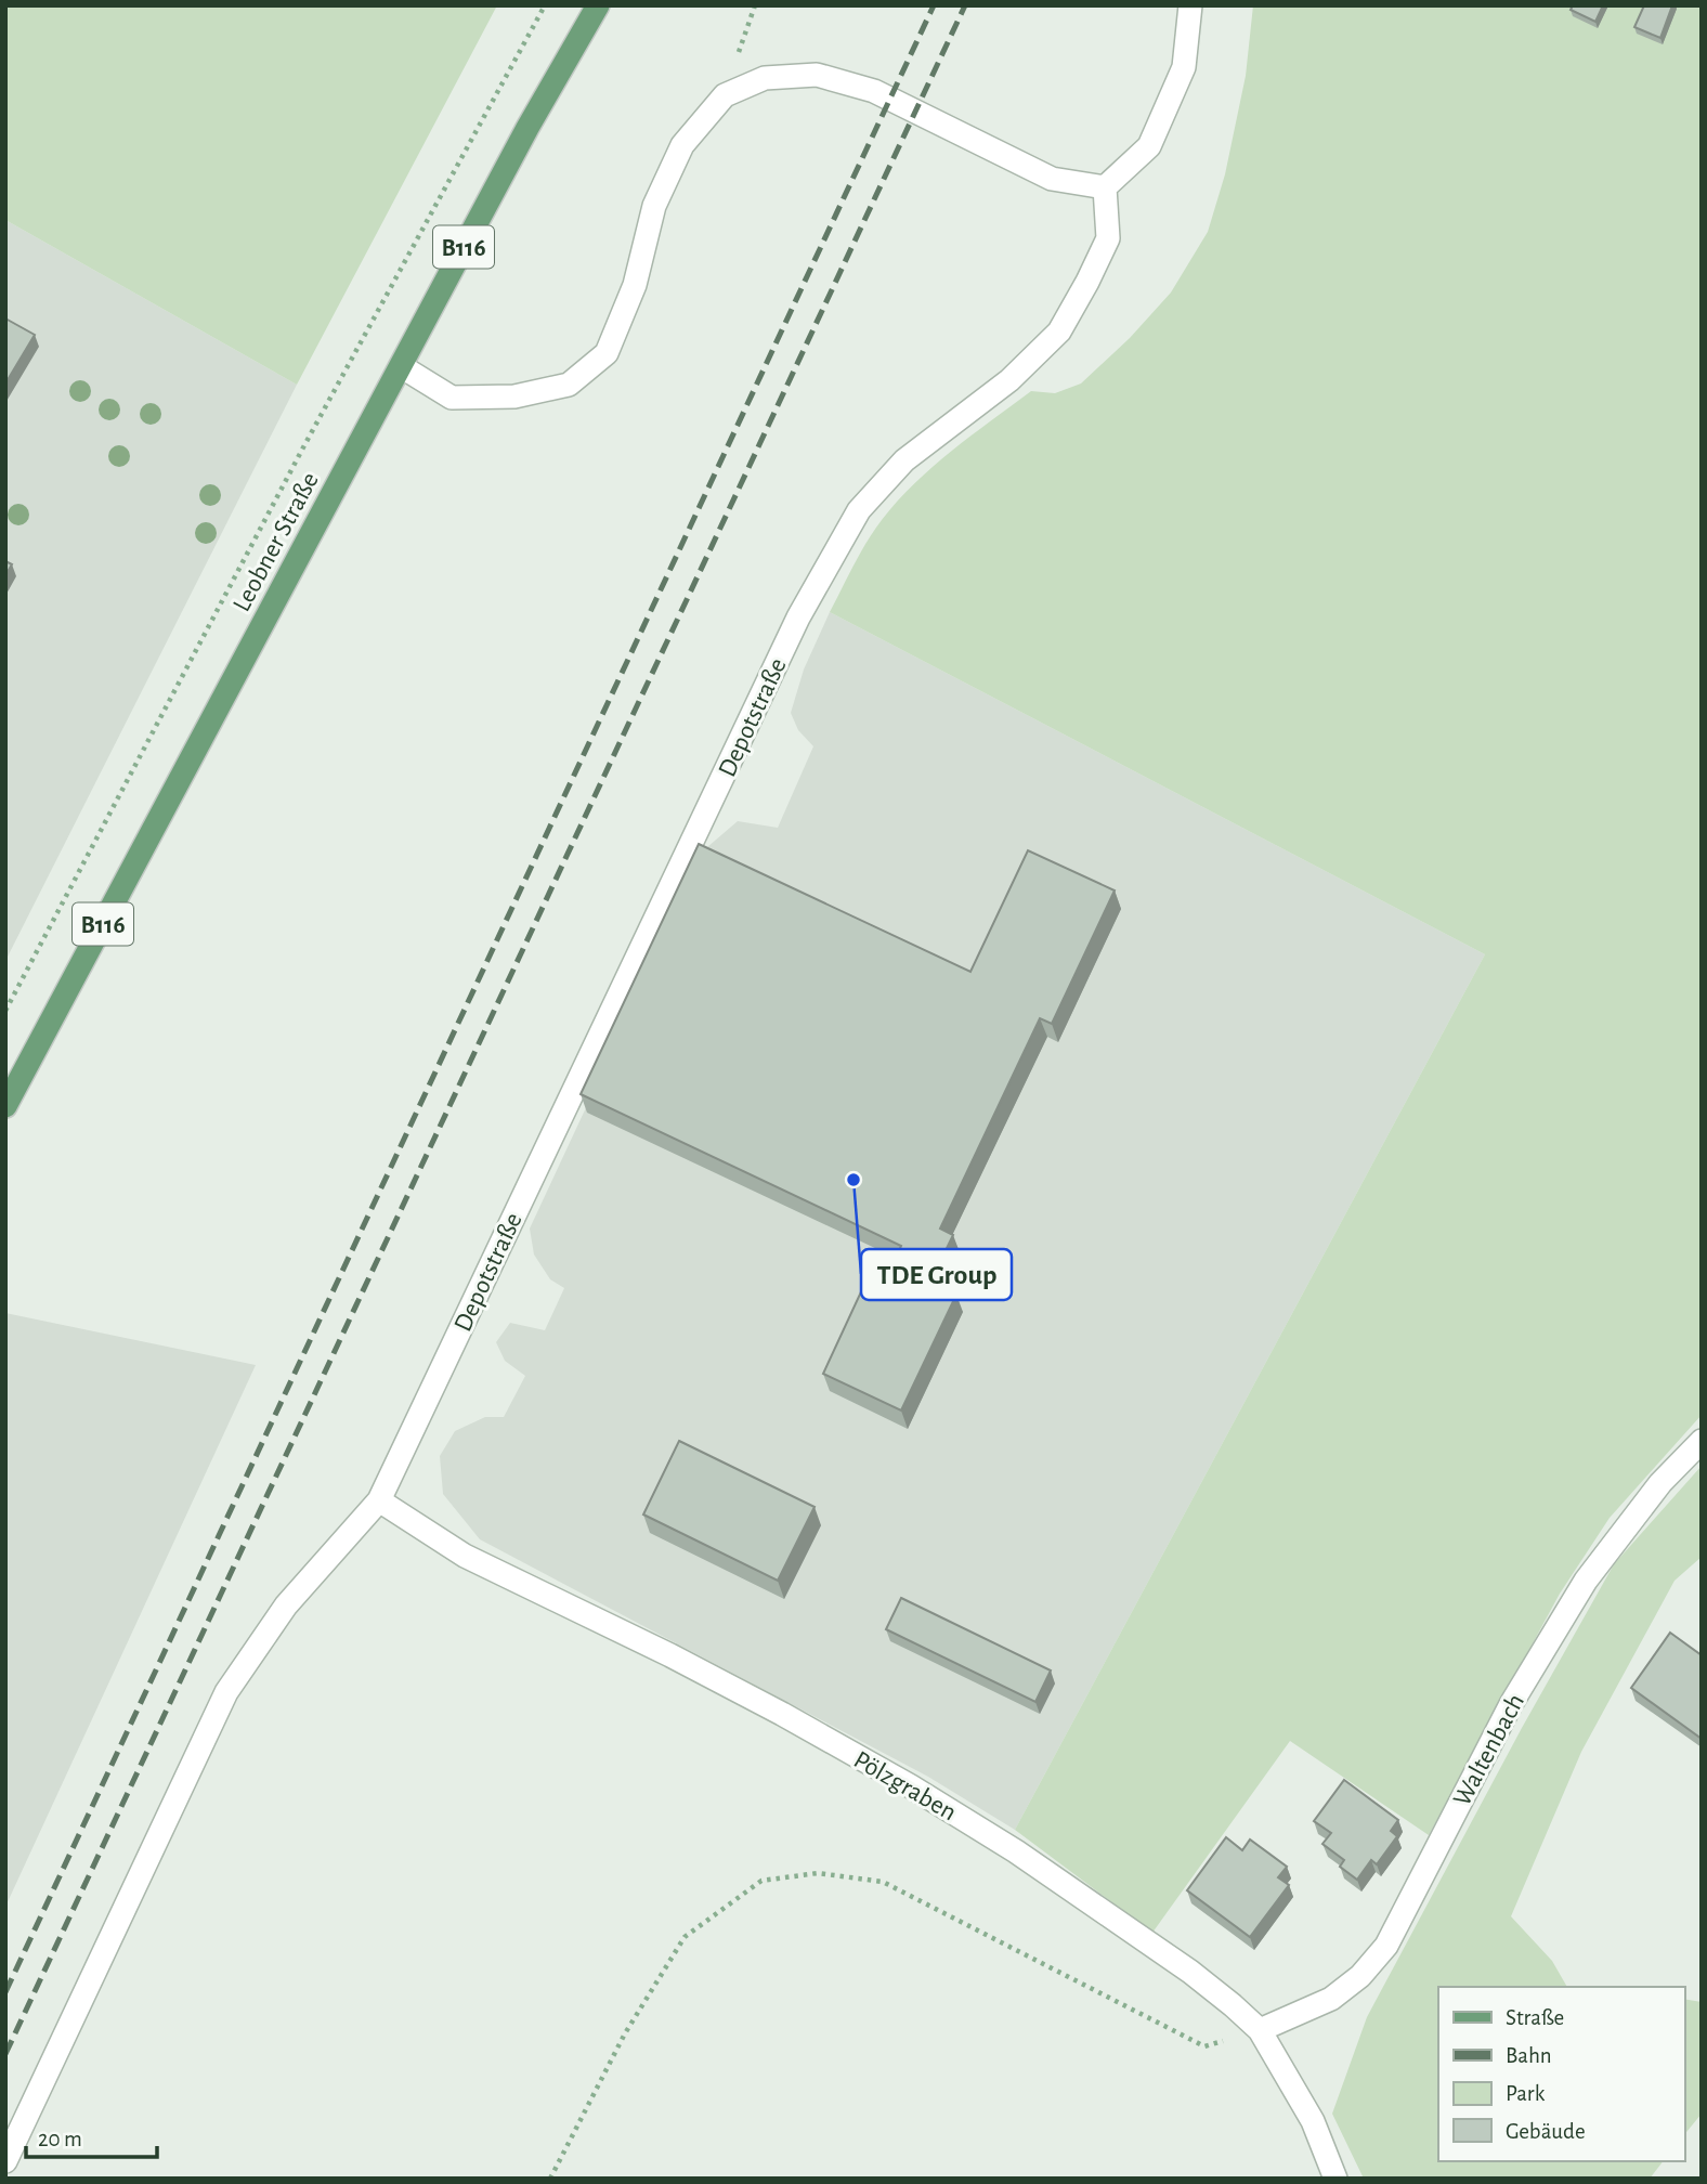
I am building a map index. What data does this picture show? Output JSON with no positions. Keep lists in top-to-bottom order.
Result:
{
  "streets": {
    "main road": ["B116", "Leobner Straße"],
    "street": ["Depotstraße", "Waltenbach", "Pölzgraben"]
  },
  "crossings": [
    ["Depotstraße", "Pölzgraben"],
    ["Waltenbach", "Pölzgraben"]
  ],
  "places": ["TDE Group"],
  "legend": [
    "Straße",
    "Bahn",
    "Park",
    "Gebäude"
  ],
  "scale_bar": "20 m"
}
